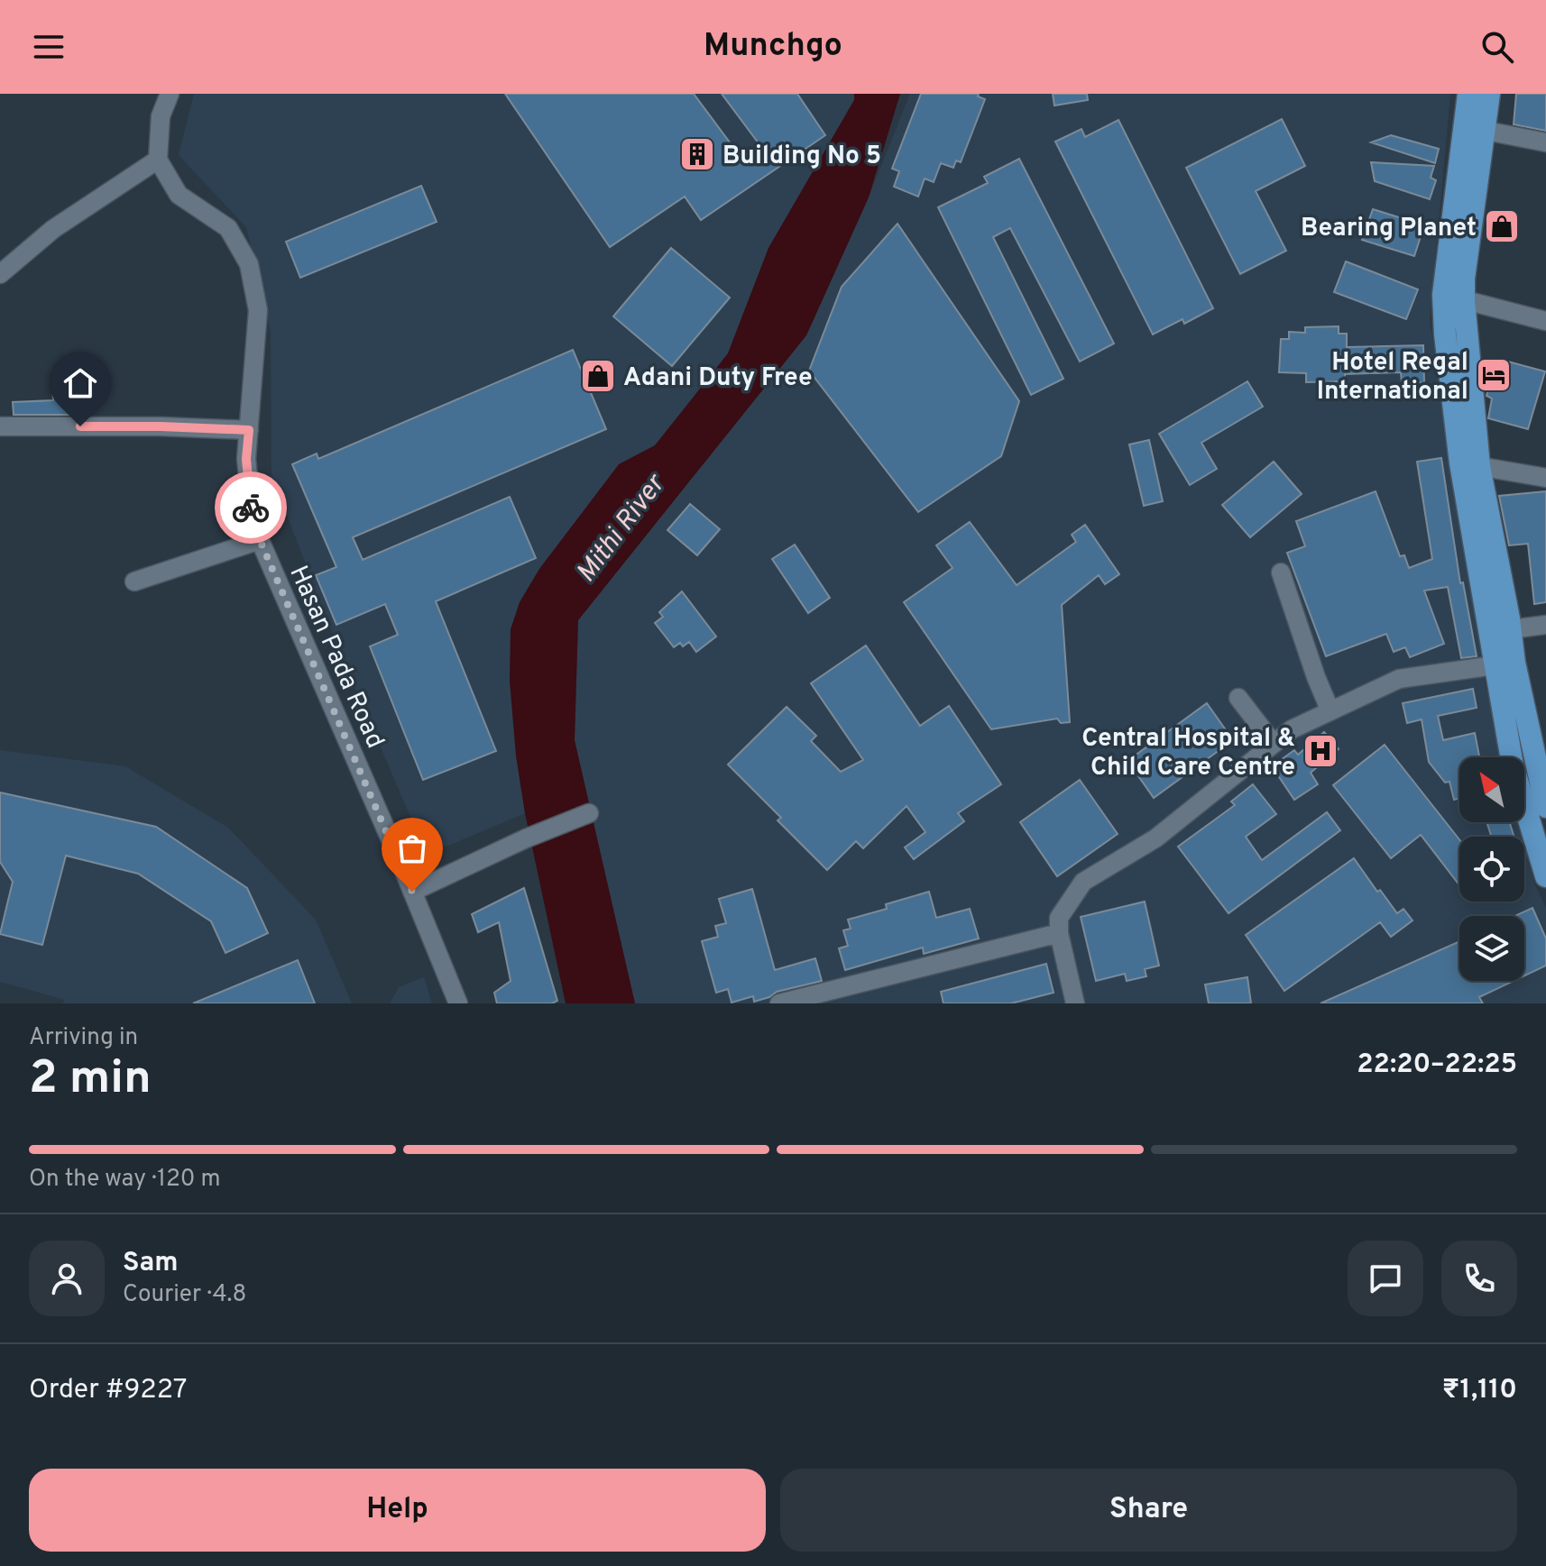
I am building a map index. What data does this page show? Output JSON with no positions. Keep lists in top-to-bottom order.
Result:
{
  "streets": {
    "street": ["Hasan Pada Road"]
  },
  "water": ["Mithi River"],
  "places": {
    "building": ["Building No 5"],
    "shop": ["Bearing Planet", "Adani Duty Free"],
    "hotel": ["Hotel Regal International"],
    "hospital": ["Central Hospital & Child Care Centre"]
  },
  "north": "top left",
  "page": {
    "header": "Munchgo",
    "heading": ["2 min", "Arriving in", "22:20–22:25"],
    "panel": [
      "Sam",
      "Courier · 4.8",
      "Order #9227",
      "₹1,110"
    ],
    "bar": "On the way · 120 m",
    "buttons": ["Help", "Share"]
  }
}
